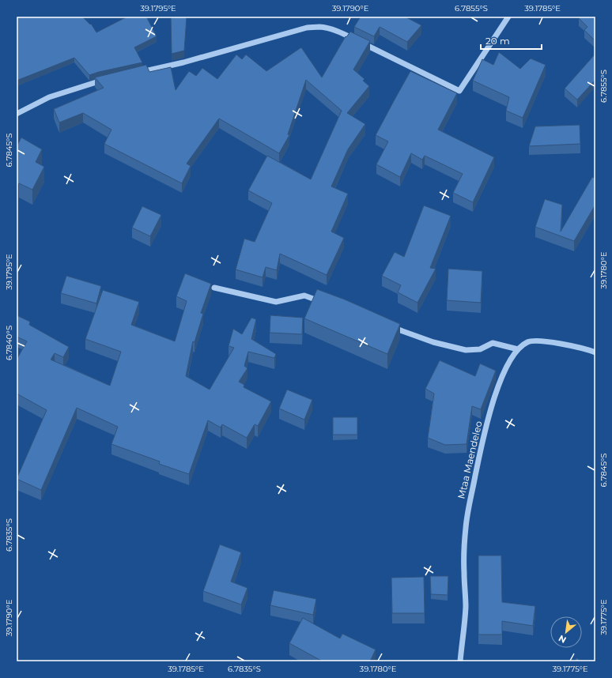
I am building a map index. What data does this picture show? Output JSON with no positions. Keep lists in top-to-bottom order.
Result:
{
  "streets": {
    "street": ["Mtaa Maendeleo"]
  },
  "scale_bar": "20 m",
  "north": "bottom left",
  "coordinates": [
    "39.1795°E",
    "39.1790°E",
    "6.7855°S",
    "39.1785°E",
    "6.7845°S",
    "39.1780°E",
    "6.7840°S",
    "6.7835°S",
    "39.1775°E"
  ]
}
